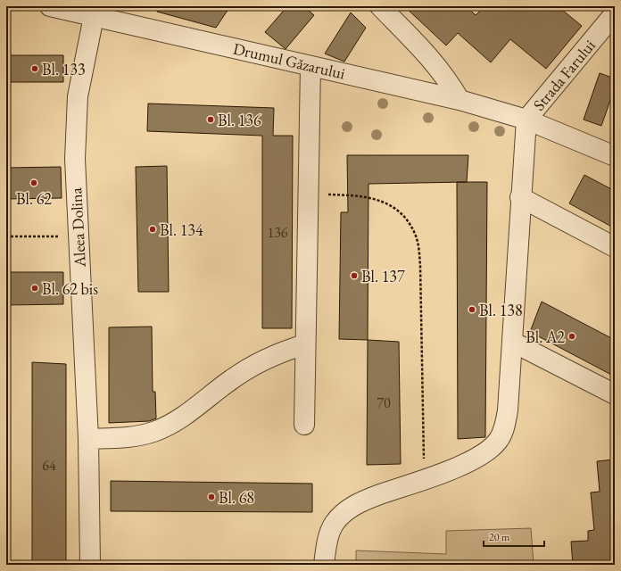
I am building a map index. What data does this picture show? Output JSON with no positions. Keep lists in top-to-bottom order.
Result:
{
  "streets": {
    "street": ["Drumul Găzarului", "Strada Farului", "Aleea Dolina"]
  },
  "crossings": [
    ["Drumul Găzarului", "Strada Farului"],
    ["Drumul Găzarului", "Aleea Dolina"]
  ],
  "places": [
    "Bl. 133",
    "Bl. 136",
    "Bl. 62",
    "Bl. 134",
    "Bl. 137",
    "Bl. 62 bis",
    "Bl. 138",
    "Bl. A2",
    "Bl. 68"
  ],
  "house_numbers": ["136", "70", "64"],
  "scale_bar": "20 m"
}
